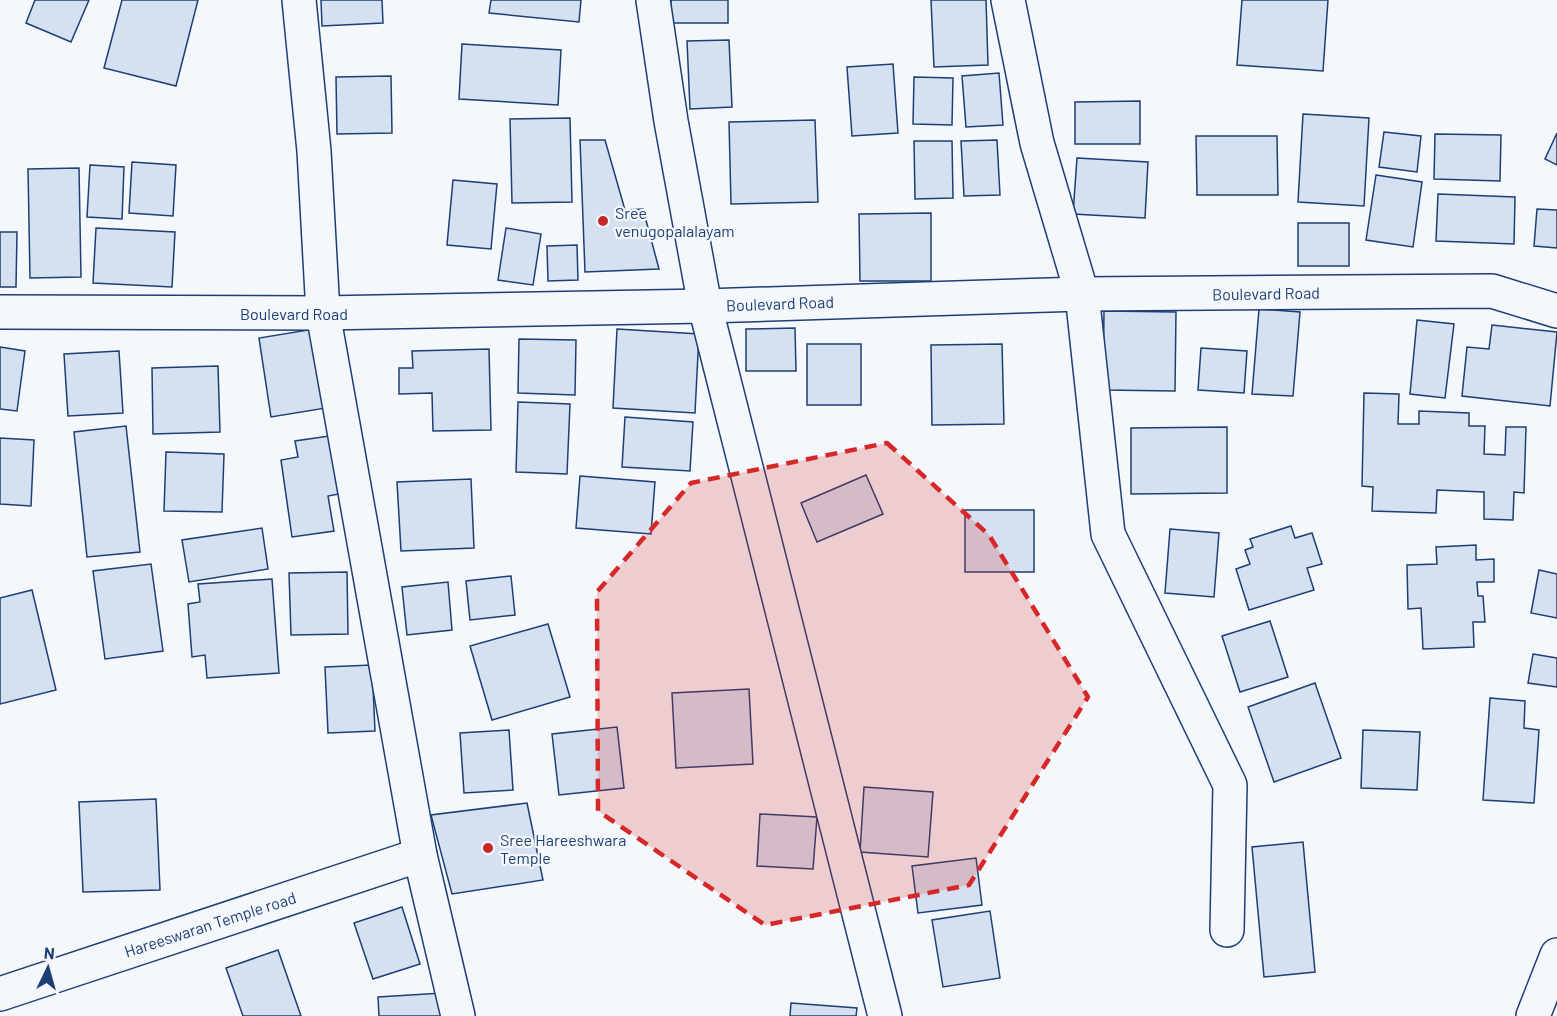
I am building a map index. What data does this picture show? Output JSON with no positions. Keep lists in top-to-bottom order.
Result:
{
  "streets": {
    "street": ["Boulevard Road", "Hareeswaran Temple road"]
  },
  "places": ["Sree venugopalalayam", "Sree Hareeshwara Temple"],
  "north": "top"
}
